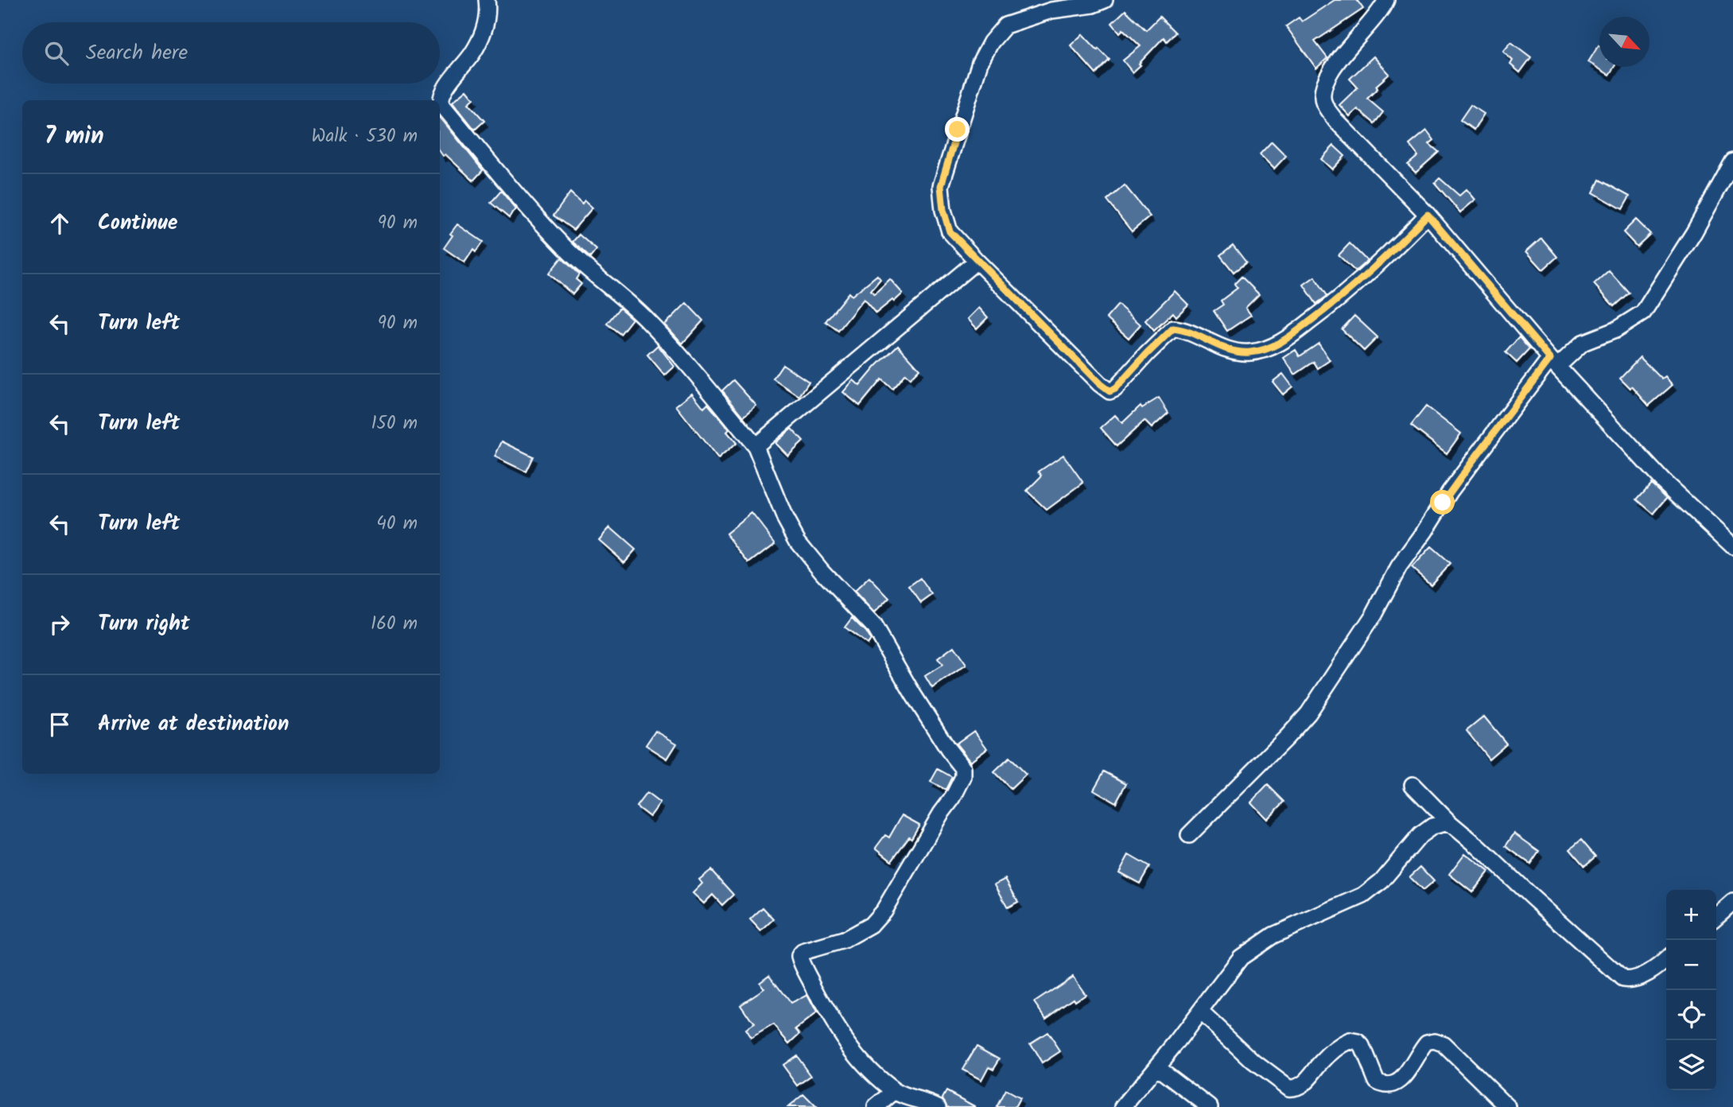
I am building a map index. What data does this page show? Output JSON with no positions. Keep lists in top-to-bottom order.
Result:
{
  "north": "bottom right",
  "page": {
    "search": "Search here",
    "heading": ["7 min", "Walk · 530 m"],
    "list": [
      ["Continue", "90 m"],
      ["Turn left", "90 m"],
      ["Turn left", "150 m"],
      ["Turn left", "40 m"],
      ["Turn right", "160 m"],
      "Arrive at destination"
    ],
    "map_buttons": ["+", "−"]
  }
}
